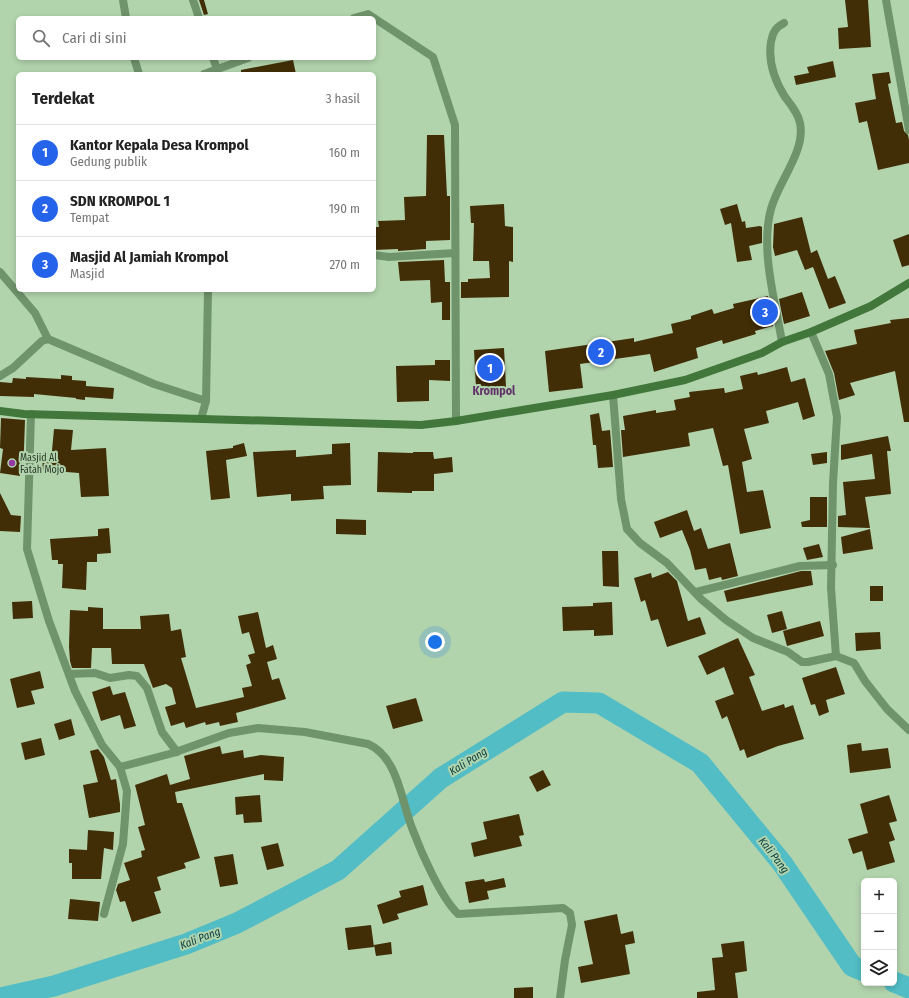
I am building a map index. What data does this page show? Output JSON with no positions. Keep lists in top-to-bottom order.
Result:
{
  "districts": ["Krompol"],
  "water": ["Kali Pang"],
  "places": ["Masjid Al Fatah Mojo"],
  "page": {
    "search": "Cari di sini",
    "heading": ["Terdekat", "3 hasil"],
    "list": [
      {
        "mark": "1",
        "name": "Kantor Kepala Desa Krompol",
        "note": "Gedung publik",
        "value": "160 m"
      },
      {
        "mark": "2",
        "name": "SDN KROMPOL 1",
        "note": "Tempat",
        "value": "190 m"
      },
      {
        "mark": "3",
        "name": "Masjid Al Jamiah Krompol",
        "note": "Masjid",
        "value": "270 m"
      }
    ],
    "pins": ["3", "2", "1"],
    "map_buttons": ["+", "−"]
  }
}
